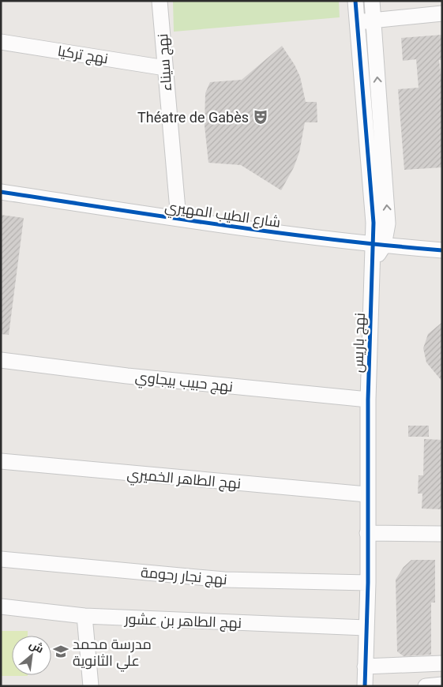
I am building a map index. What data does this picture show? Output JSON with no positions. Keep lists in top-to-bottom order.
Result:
{
  "streets": {
    "street": [
      "نهج تركيا",
      "نهج سيناء",
      "شارع الطيب المهيري",
      "نهج باريس",
      "نهج حبيب بيجاوي",
      "نهج الطاهر الخميري",
      "نهج نجار رحومة",
      "نهج الطاهر بن عشور"
    ]
  },
  "crossings": [
    ["نهج تركيا", "نهج سيناء"],
    ["نهج سيناء", "شارع الطيب المهيري"],
    ["شارع الطيب المهيري", "نهج باريس"],
    ["نهج باريس", "نهج حبيب بيجاوي"],
    ["نهج باريس", "نهج الطاهر الخميري"],
    ["نهج باريس", "نهج نجار رحومة"],
    ["نهج باريس", "نهج الطاهر بن عشور"]
  ],
  "places": {
    "theatre": ["Théatre de Gabès"],
    "school or university": ["مدرسة محمد علي الثانوية"]
  },
  "north": "top right"
}
